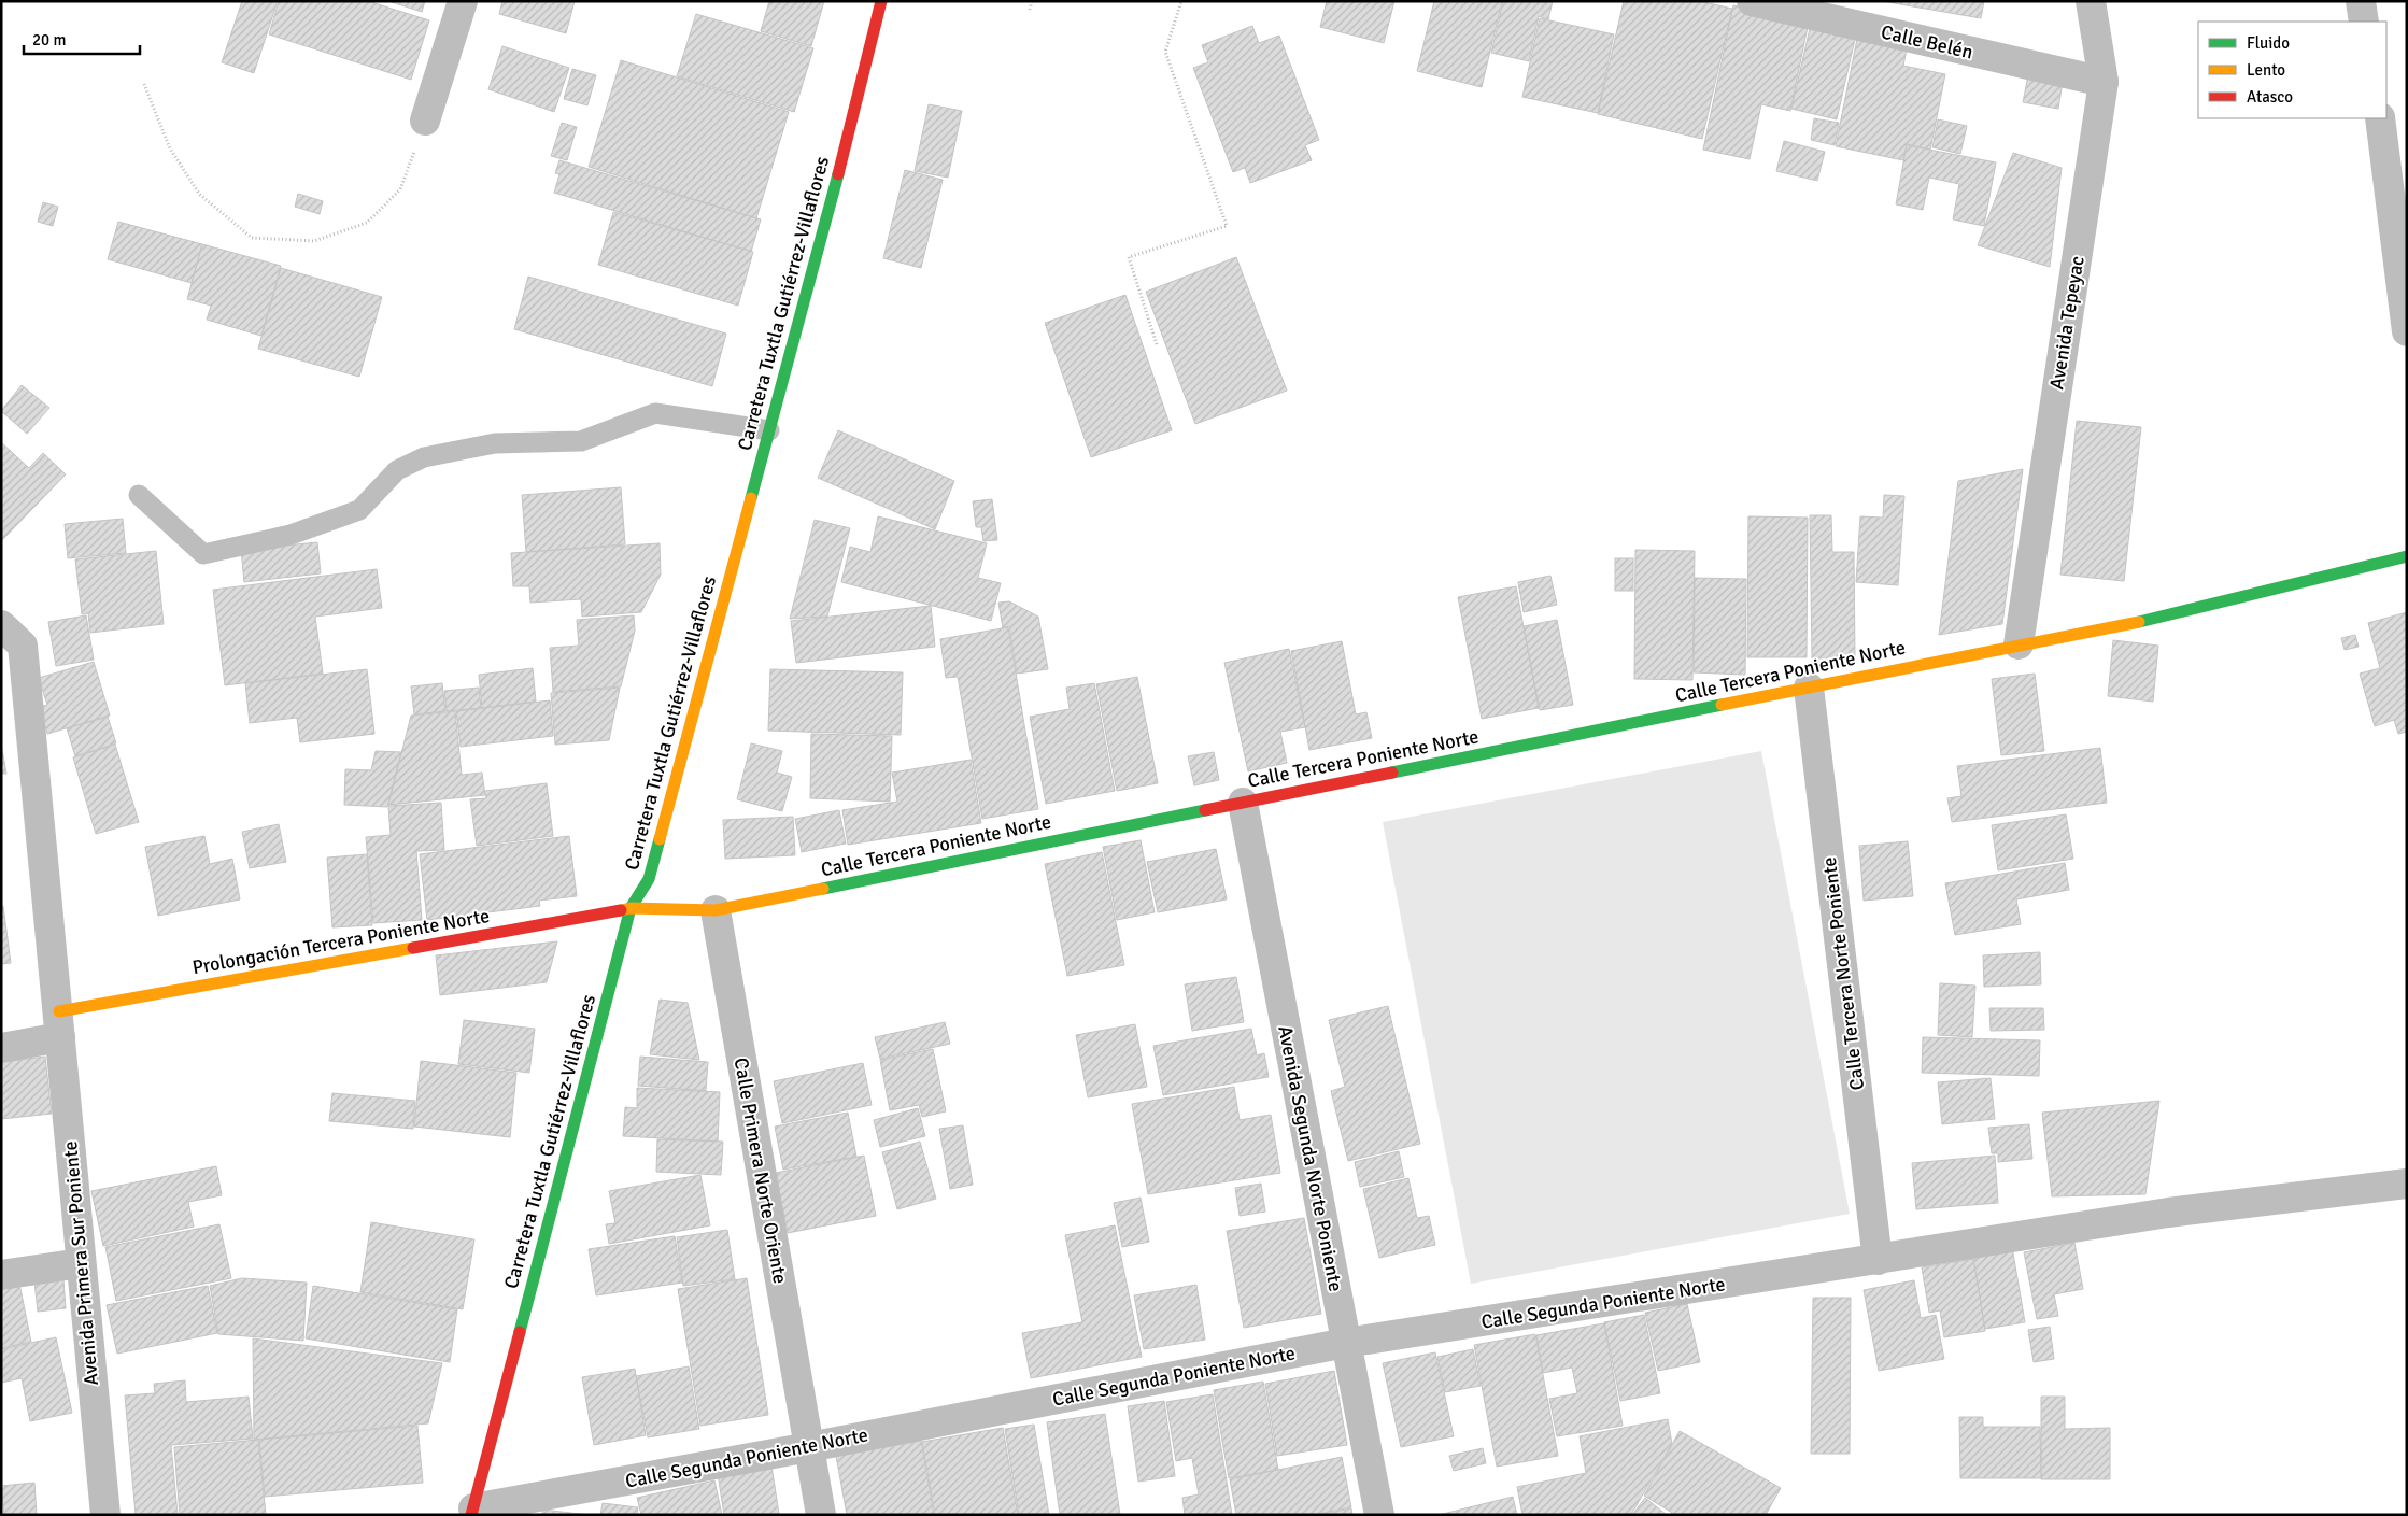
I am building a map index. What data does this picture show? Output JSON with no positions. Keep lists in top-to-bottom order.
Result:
{
  "streets": {
    "street": [
      "Calle Belén",
      "Carretera Tuxtla Gutiérrez-Villaflores",
      "Avenida Tepeyac",
      "Calle Tercera Poniente Norte",
      "Prolongación Tercera Poniente Norte",
      "Calle Tercera Norte Poniente",
      "Avenida Segunda Norte Poniente",
      "Calle Primera Norte Oriente",
      "Avenida Primera Sur Poniente",
      "Calle Segunda Poniente Norte"
    ]
  },
  "crossings": [
    ["Calle Belén", "Avenida Tepeyac"],
    ["Carretera Tuxtla Gutiérrez-Villaflores", "Prolongación Tercera Poniente Norte"],
    ["Carretera Tuxtla Gutiérrez-Villaflores", "Calle Segunda Poniente Norte"],
    ["Avenida Tepeyac", "Calle Tercera Poniente Norte"],
    ["Calle Tercera Poniente Norte", "Calle Tercera Norte Poniente"],
    ["Calle Tercera Poniente Norte", "Avenida Segunda Norte Poniente"],
    ["Calle Tercera Poniente Norte", "Calle Primera Norte Oriente"],
    ["Prolongación Tercera Poniente Norte", "Avenida Primera Sur Poniente"],
    ["Calle Tercera Norte Poniente", "Calle Segunda Poniente Norte"],
    ["Avenida Segunda Norte Poniente", "Calle Segunda Poniente Norte"],
    ["Calle Primera Norte Oriente", "Calle Segunda Poniente Norte"]
  ],
  "legend": ["Fluido", "Lento", "Atasco"],
  "scale_bar": "20 m"
}
